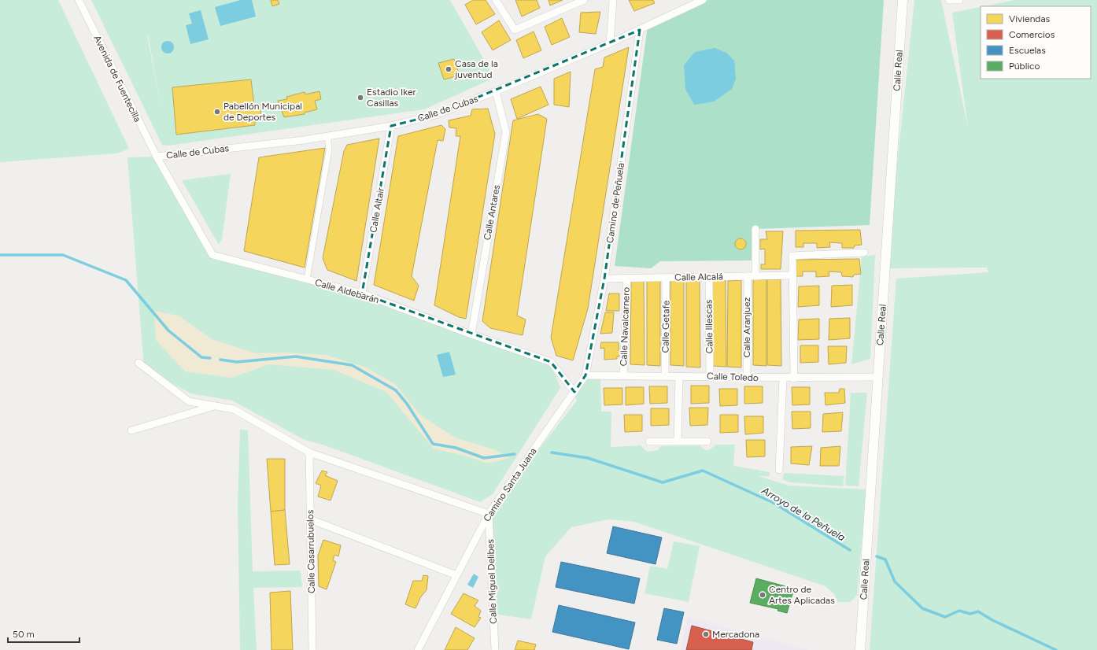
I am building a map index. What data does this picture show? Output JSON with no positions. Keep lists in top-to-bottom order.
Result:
{
  "streets": {
    "street": [
      "Calle Real",
      "Avenida de Fuentecilla",
      "Calle de Cubas",
      "Camino de Peñuela",
      "Calle Altair",
      "Calle Antares",
      "Calle Alcalá",
      "Calle Aldebarán",
      "Calle Navalcarnero",
      "Calle Getafe",
      "Calle Illescas",
      "Calle Aranjuez",
      "Calle Toledo",
      "Camino Santa Juana",
      "Calle Casarrubuelos",
      "Calle Miguel Delibes"
    ]
  },
  "crossings": [
    ["Calle Real", "Calle Toledo"],
    ["Avenida de Fuentecilla", "Calle de Cubas"],
    ["Avenida de Fuentecilla", "Calle Aldebarán"],
    ["Calle de Cubas", "Camino de Peñuela"],
    ["Calle de Cubas", "Calle Altair"],
    ["Calle de Cubas", "Calle Antares"],
    ["Calle de Cubas", "Calle Aldebarán"],
    ["Camino de Peñuela", "Calle Alcalá"],
    ["Camino de Peñuela", "Calle Toledo"],
    ["Camino de Peñuela", "Camino Santa Juana"],
    ["Calle Altair", "Calle Aldebarán"],
    ["Calle Antares", "Calle Aldebarán"],
    ["Calle Alcalá", "Calle Navalcarnero"],
    ["Calle Alcalá", "Calle Getafe"],
    ["Calle Alcalá", "Calle Illescas"],
    ["Calle Alcalá", "Calle Aranjuez"],
    ["Calle Aldebarán", "Camino Santa Juana"],
    ["Calle Navalcarnero", "Calle Toledo"],
    ["Calle Getafe", "Calle Toledo"],
    ["Calle Illescas", "Calle Toledo"],
    ["Calle Aranjuez", "Calle Toledo"],
    ["Calle Toledo", "Camino Santa Juana"],
    ["Camino Santa Juana", "Calle Miguel Delibes"]
  ],
  "water": ["Arroyo de la Peñuela"],
  "places": [
    "Casa de la juventud",
    "Estadio Iker Casillas",
    "Pabellón Municipal de Deportes",
    "Centro de Artes Aplicadas",
    "Mercadona"
  ],
  "legend": [
    "Viviendas",
    "Comercios",
    "Escuelas",
    "Público"
  ],
  "scale_bar": "50 m"
}
